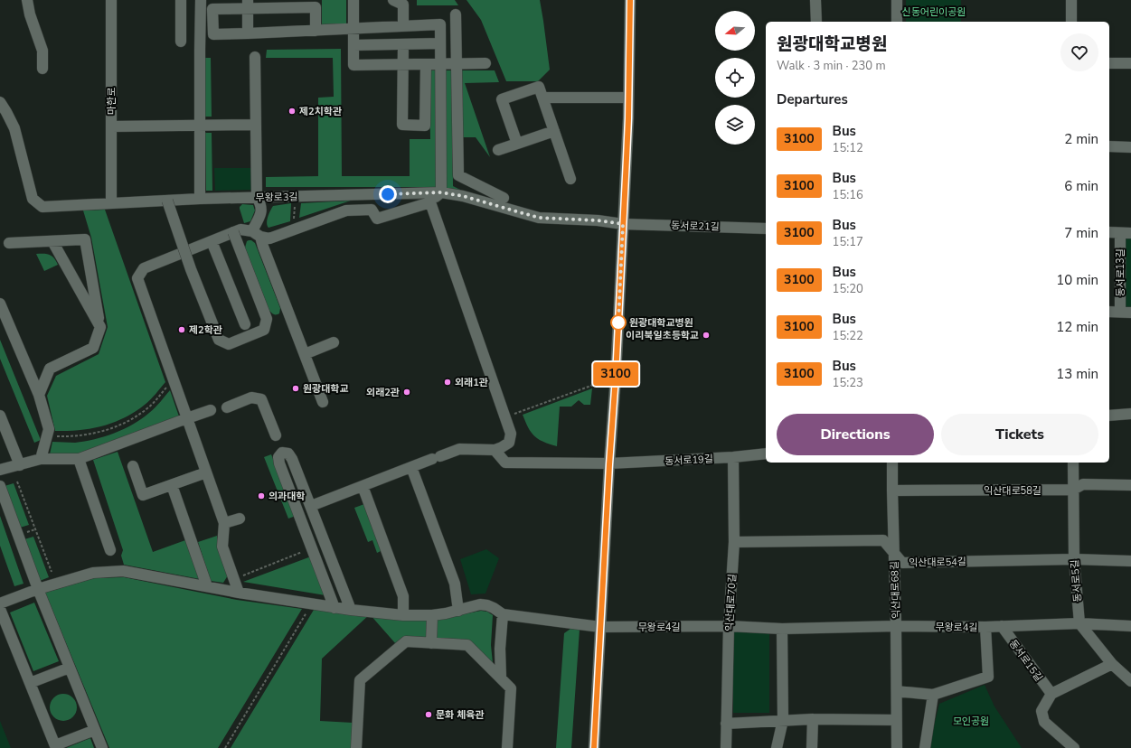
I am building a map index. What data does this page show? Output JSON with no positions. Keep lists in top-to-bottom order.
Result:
{
  "streets": {
    "street": [
      "마한로",
      "무왕로3길",
      "동서로21길",
      "동서로13길",
      "동서로19길",
      "익산대로58길",
      "익산대로54길",
      "동서로5길",
      "익산대로68길",
      "익산대로70길",
      "무왕로4길",
      "동서로15길"
    ]
  },
  "crossings": [
    ["마한로", "무왕로3길"],
    ["무왕로3길", "동서로21길"],
    ["동서로19길", "익산대로70길"],
    ["익산대로58길", "동서로5길"],
    ["익산대로58길", "익산대로68길"],
    ["익산대로54길", "동서로5길"],
    ["익산대로54길", "익산대로68길"],
    ["익산대로54길", "익산대로70길"],
    ["동서로5길", "무왕로4길"],
    ["익산대로68길", "무왕로4길"],
    ["익산대로70길", "무왕로4길"],
    ["무왕로4길", "동서로15길"]
  ],
  "parks": ["신동어린이공원", "모인공원"],
  "places": [
    "제2치학관",
    "원광대학교병원",
    "제2학관",
    "이리북일초등학교",
    "외래1관",
    "원광대학교",
    "외래2관",
    "의과대학",
    "문화 체육관"
  ],
  "lines": ["bus line 3100"],
  "north": "left",
  "page": {
    "on_map": "3100",
    "heading": [
      ["원광대학교병원", "Walk · 3 min · 230 m"],
      "Departures"
    ],
    "list": [
      {
        "mark": "3100",
        "name": "Bus",
        "note": "15:12",
        "value": "2 min"
      },
      {
        "mark": "3100",
        "name": "Bus",
        "note": "15:16",
        "value": "6 min"
      },
      {
        "mark": "3100",
        "name": "Bus",
        "note": "15:17",
        "value": "7 min"
      },
      {
        "mark": "3100",
        "name": "Bus",
        "note": "15:20",
        "value": "10 min"
      },
      {
        "mark": "3100",
        "name": "Bus",
        "note": "15:22",
        "value": "12 min"
      },
      {
        "mark": "3100",
        "name": "Bus",
        "note": "15:23",
        "value": "13 min"
      }
    ],
    "buttons": ["Directions", "Tickets"]
  }
}
